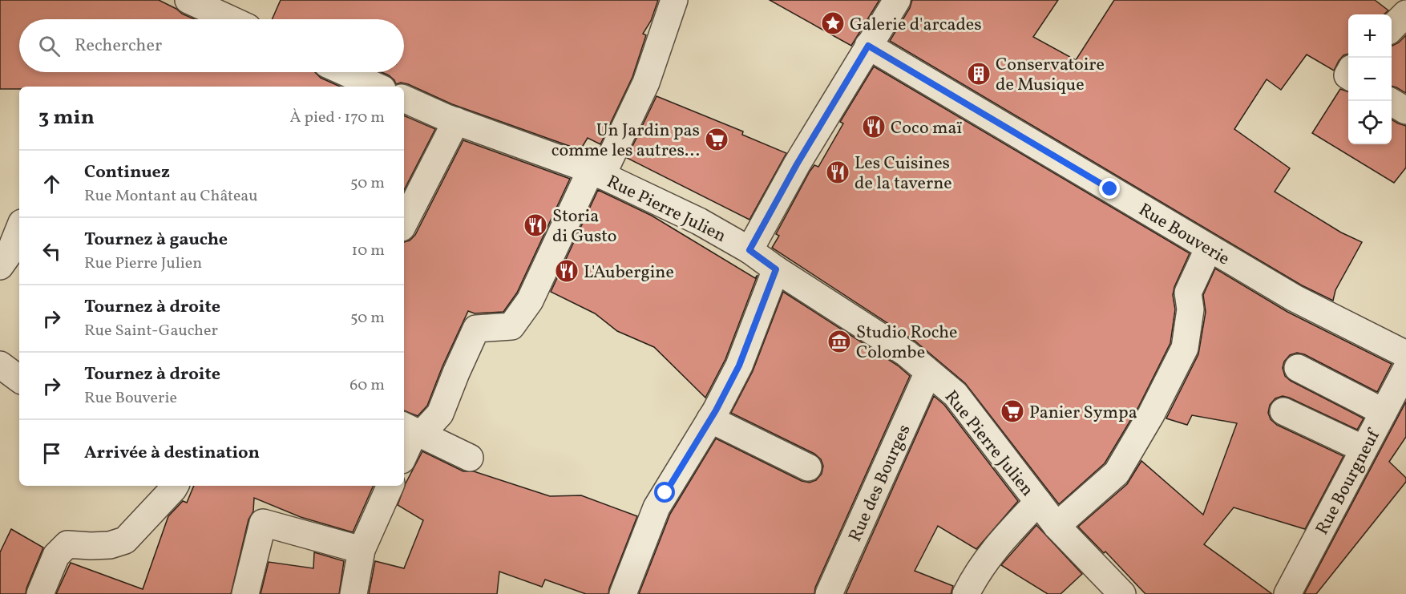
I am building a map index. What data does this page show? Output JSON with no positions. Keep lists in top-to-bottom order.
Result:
{
  "streets": {
    "street": [
      "Rue Pierre Julien",
      "Rue Bouverie",
      "Rue Bourgneuf",
      "Rue des Bourges"
    ]
  },
  "crossings": [
    ["Rue Pierre Julien", "Rue des Bourges"]
  ],
  "places": {
    "place": ["Galerie d'arcades"],
    "building": ["Conservatoire de Musique"],
    "restaurant": [
      "Coco maï",
      "Les Cuisines de la taverne",
      "Storia di Gusto",
      "L'Aubergine"
    ],
    "supermarket": ["Un Jardin pas comme les autres...", "Panier Sympa"],
    "museum": ["Studio Roche Colombe"]
  },
  "page": {
    "map_buttons": ["+", "−"],
    "search": "Rechercher",
    "heading": ["3 min", "À pied · 170 m"],
    "list": [
      ["Continuez", "Rue Montant au Château", "50 m"],
      ["Tournez à gauche", "Rue Pierre Julien", "10 m"],
      ["Tournez à droite", "Rue Saint-Gaucher", "50 m"],
      ["Tournez à droite", "Rue Bouverie", "60 m"],
      "Arrivée à destination"
    ]
  }
}
